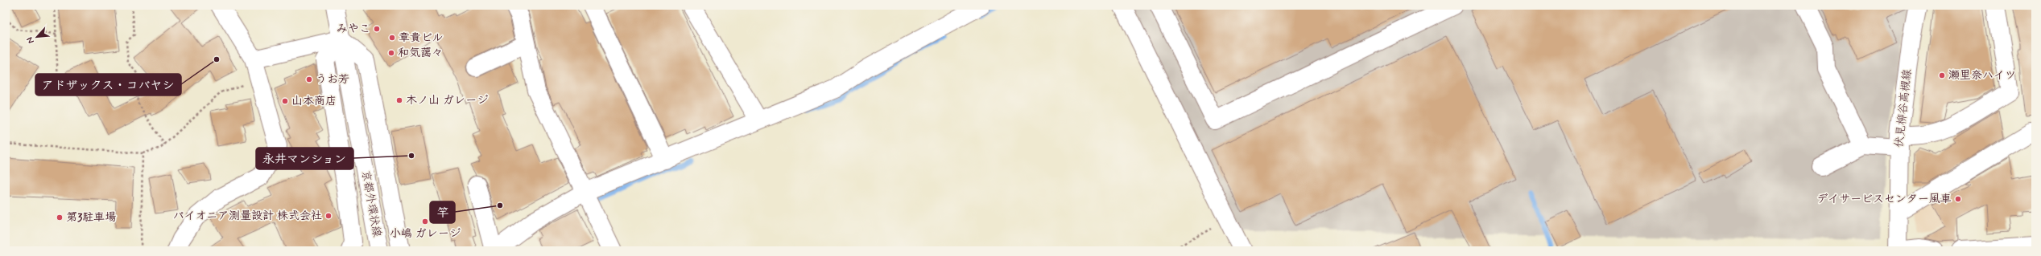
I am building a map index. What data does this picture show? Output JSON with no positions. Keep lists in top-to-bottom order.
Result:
{
  "streets": {
    "street": ["伏見柳谷高槻線", "京都外環状線"]
  },
  "places": [
    "みやこ",
    "章貴ビル",
    "和気藹々",
    "アドザックス・コバヤシ",
    "瀬里奈ハイツ",
    "うお芳",
    "木ノ山 ガレージ",
    "山本商店",
    "永井マンション",
    "デイサービスセンター風車",
    "竿",
    "パイオニア測量設計 株式会社",
    "第3駐車場",
    "小嶋 ガレージ"
  ],
  "north": "bottom left"
}
